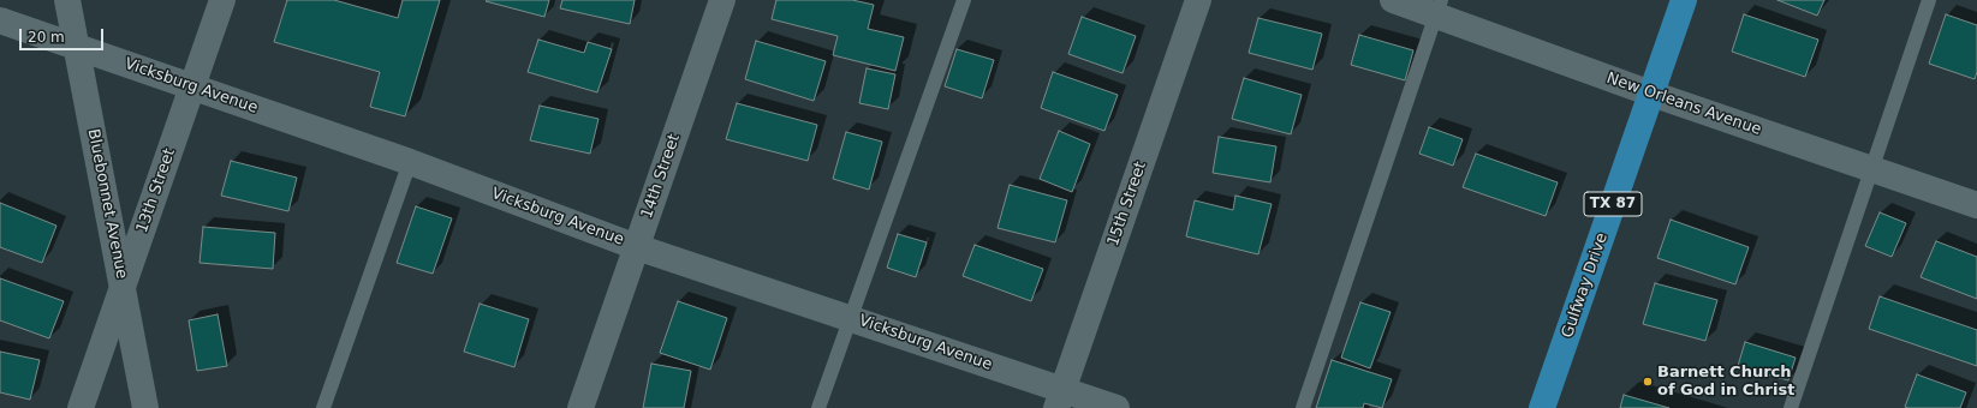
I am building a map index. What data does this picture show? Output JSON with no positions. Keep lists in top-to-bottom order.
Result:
{
  "streets": {
    "main road": ["TX 87", "Gulfway Drive"],
    "street": [
      "Vicksburg Avenue",
      "New Orleans Avenue",
      "14th Street",
      "13th Street",
      "Bluebonnet Avenue",
      "15th Street"
    ]
  },
  "crossings": [
    ["Vicksburg Avenue", "14th Street"],
    ["Vicksburg Avenue", "13th Street"],
    ["Vicksburg Avenue", "Bluebonnet Avenue"],
    ["Vicksburg Avenue", "15th Street"],
    ["New Orleans Avenue", "Gulfway Drive"],
    ["13th Street", "Bluebonnet Avenue"]
  ],
  "places": ["Barnett Church of God in Christ"],
  "scale_bar": "20 m"
}
